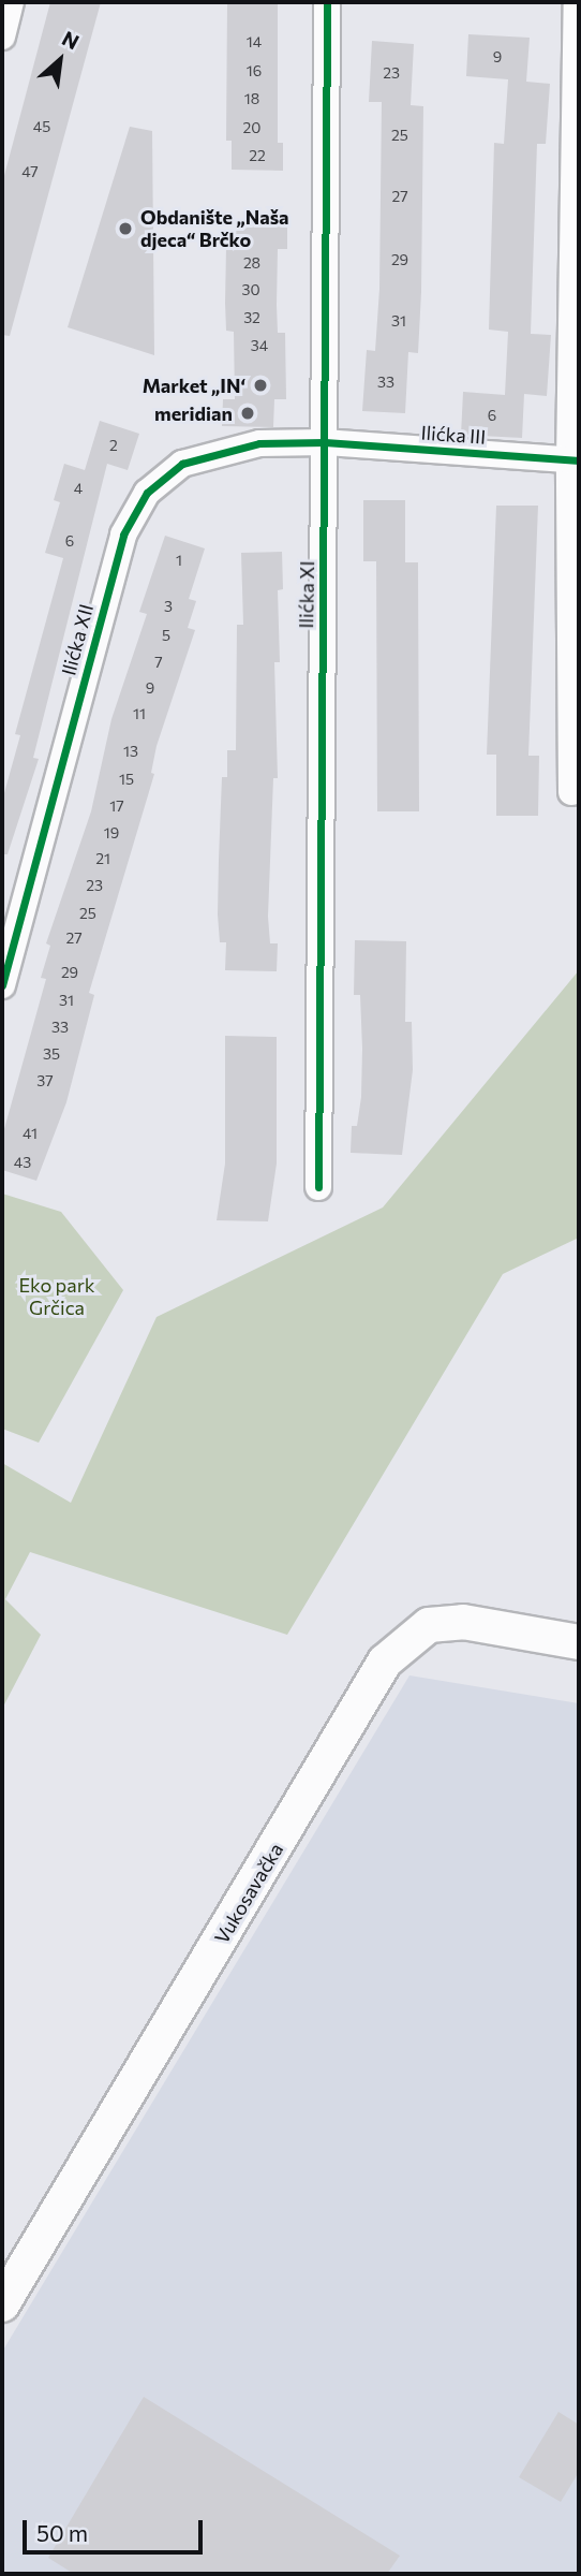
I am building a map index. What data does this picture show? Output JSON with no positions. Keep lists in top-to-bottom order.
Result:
{
  "streets": {
    "street": [
      "Ilićka III",
      "Ilićka XI",
      "Ilićka XII",
      "Vukosavačka"
    ]
  },
  "crossings": [
    ["Ilićka III", "Ilićka XI"],
    ["Ilićka III", "Ilićka XII"],
    ["Ilićka XI", "Ilićka XII"]
  ],
  "parks": ["Eko park Grčica"],
  "places": ["Obdanište „Naša djeca“ Brčko", "Market „IN‘", "meridian"],
  "house_numbers": [
    "14",
    "9",
    "16",
    "23",
    "18",
    "45",
    "20",
    "25",
    "22",
    "47",
    "27",
    "29",
    "28",
    "30",
    "32",
    "31",
    "34",
    "33",
    "6",
    "2",
    "4",
    "6",
    "1",
    "3",
    "5",
    "7",
    "9",
    "11",
    "13",
    "15",
    "17",
    "19",
    "21",
    "23",
    "25",
    "27",
    "29",
    "31",
    "33",
    "35",
    "37",
    "41",
    "43"
  ],
  "scale_bar": "50 m",
  "north": "top right"
}
